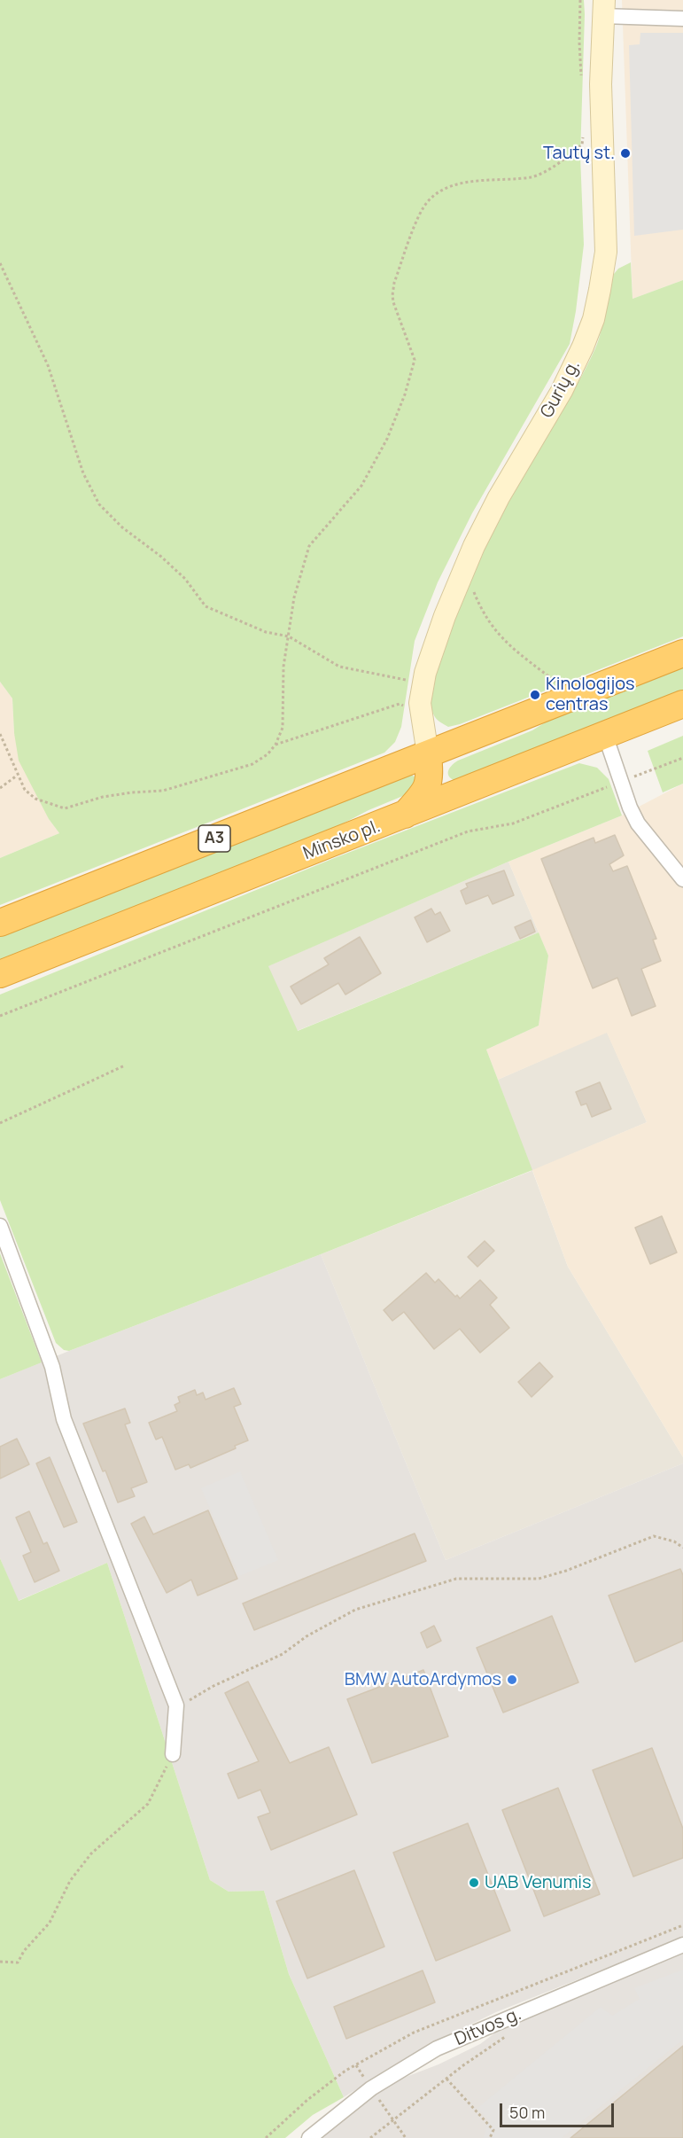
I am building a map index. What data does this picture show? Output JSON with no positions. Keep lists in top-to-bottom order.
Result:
{
  "streets": {
    "highway": ["A3", "Minsko pl."],
    "street": ["Gurių g.", "Ditvos g."]
  },
  "crossings": [
    ["Gurių g.", "A3"]
  ],
  "places": [
    "Tautų st.",
    "Kinologijos centras",
    "BMW AutoArdymos",
    "UAB Venumis"
  ],
  "scale_bar": "50 m"
}
